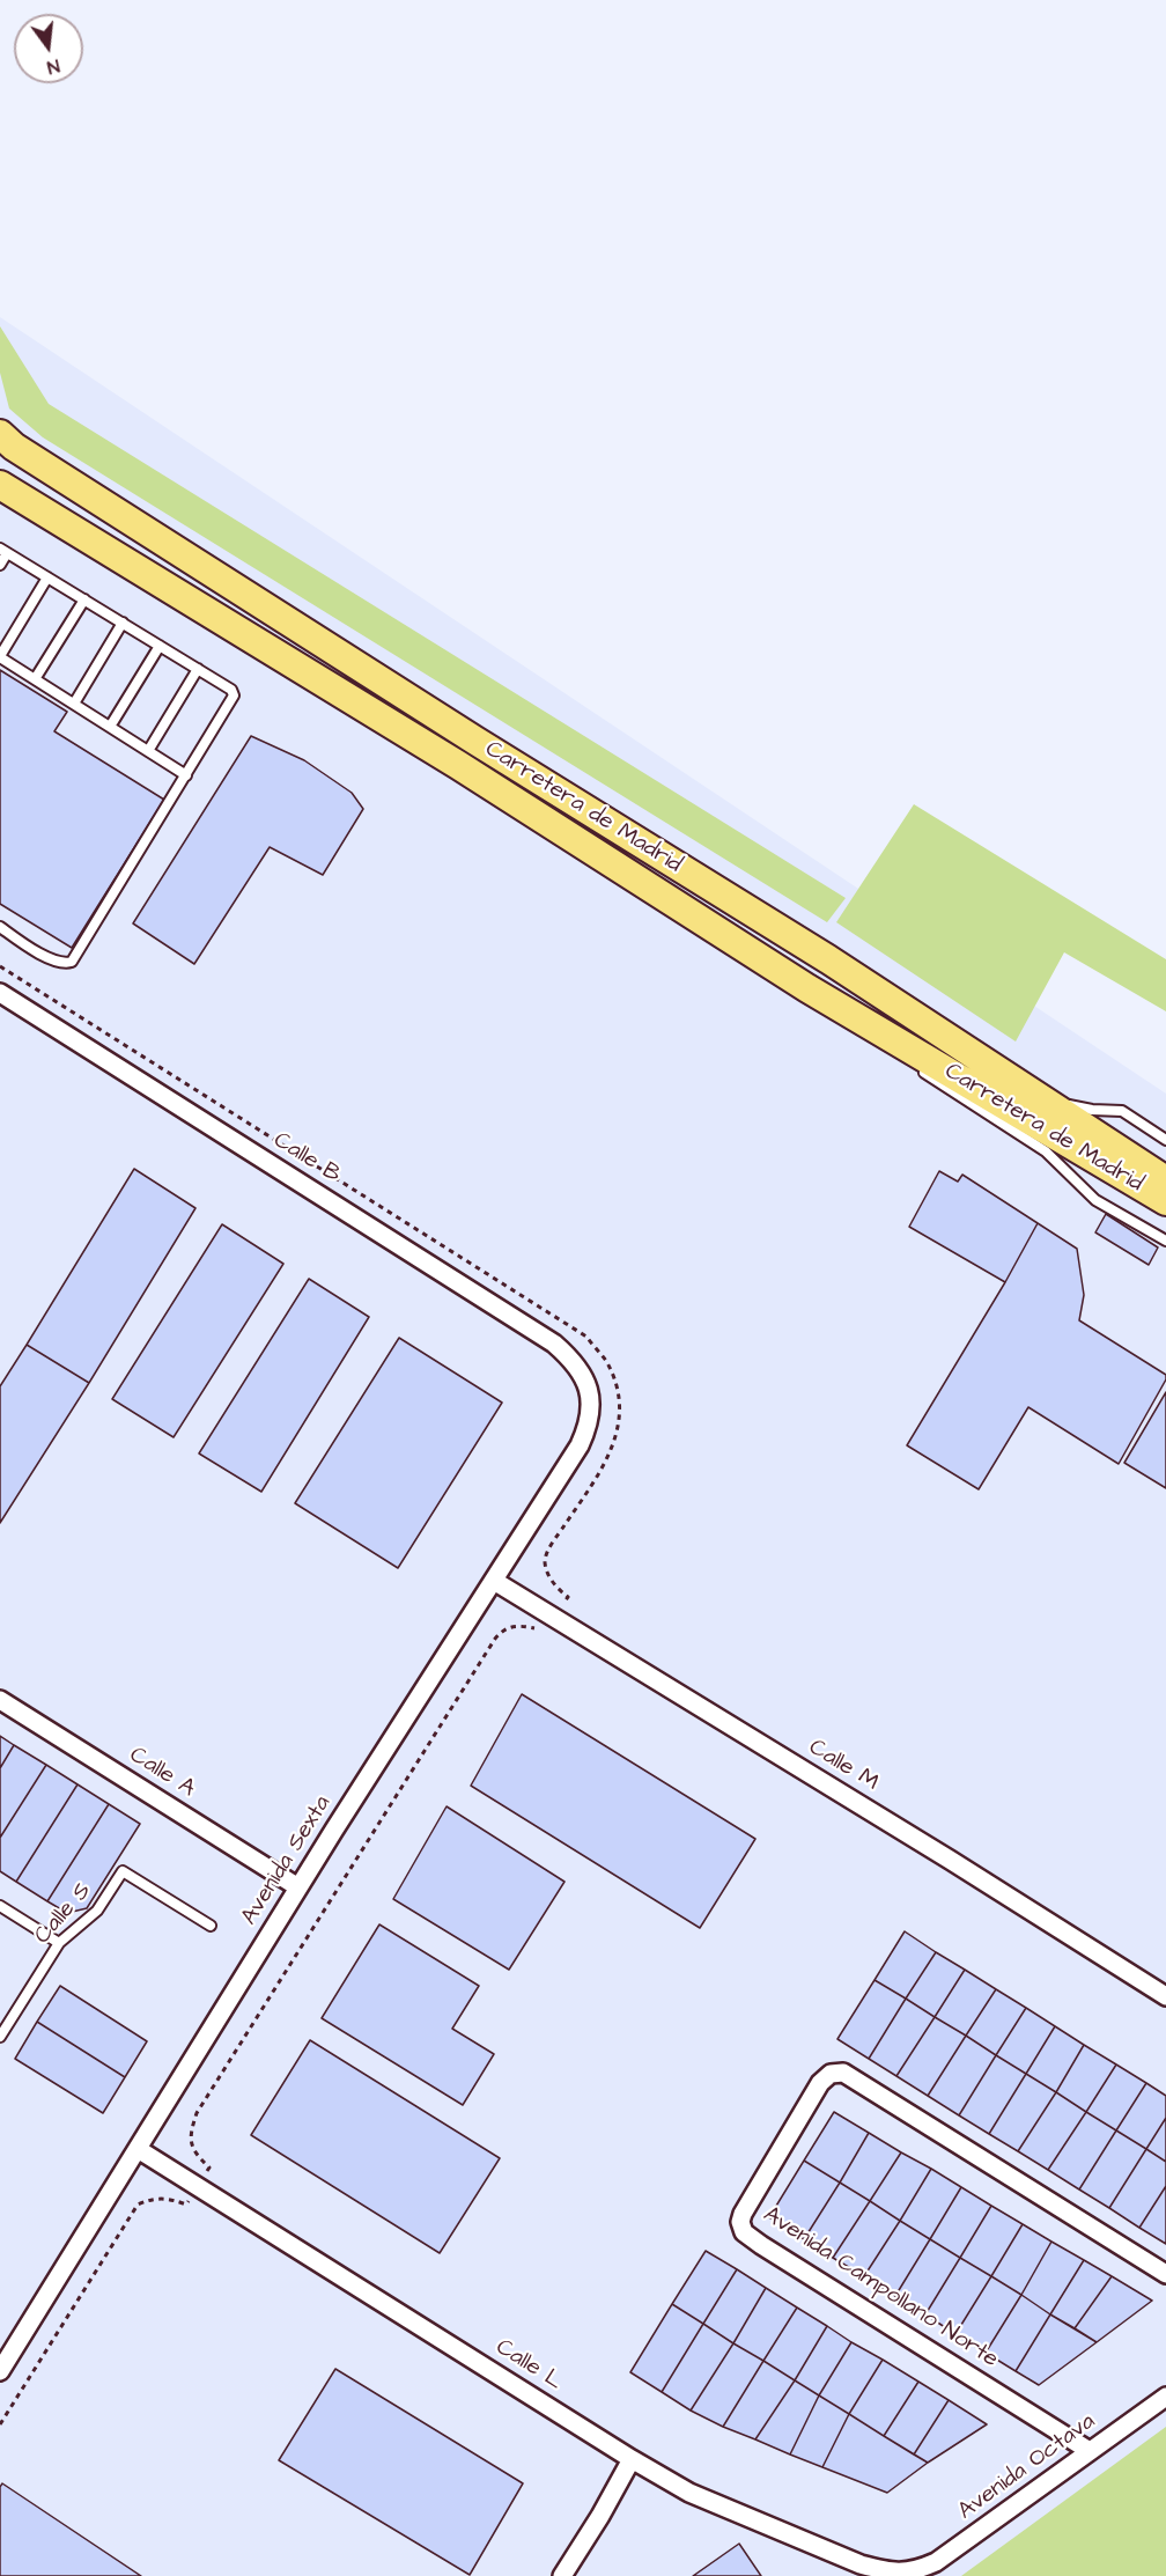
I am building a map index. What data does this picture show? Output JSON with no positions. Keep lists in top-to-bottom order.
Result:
{
  "streets": {
    "main road": ["Carretera de Madrid"],
    "street": [
      "Calle B",
      "Calle M",
      "Calle A",
      "Avenida Sexta",
      "Avenida Campollano Norte",
      "Calle L",
      "Avenida Octava"
    ],
    "lane": ["Calle S"]
  },
  "crossings": [
    ["Calle B", "Avenida Sexta"],
    ["Calle M", "Avenida Sexta"],
    ["Calle A", "Avenida Sexta"],
    ["Avenida Sexta", "Calle L"],
    ["Avenida Campollano Norte", "Avenida Octava"],
    ["Calle L", "Avenida Octava"]
  ],
  "north": "bottom"
}
